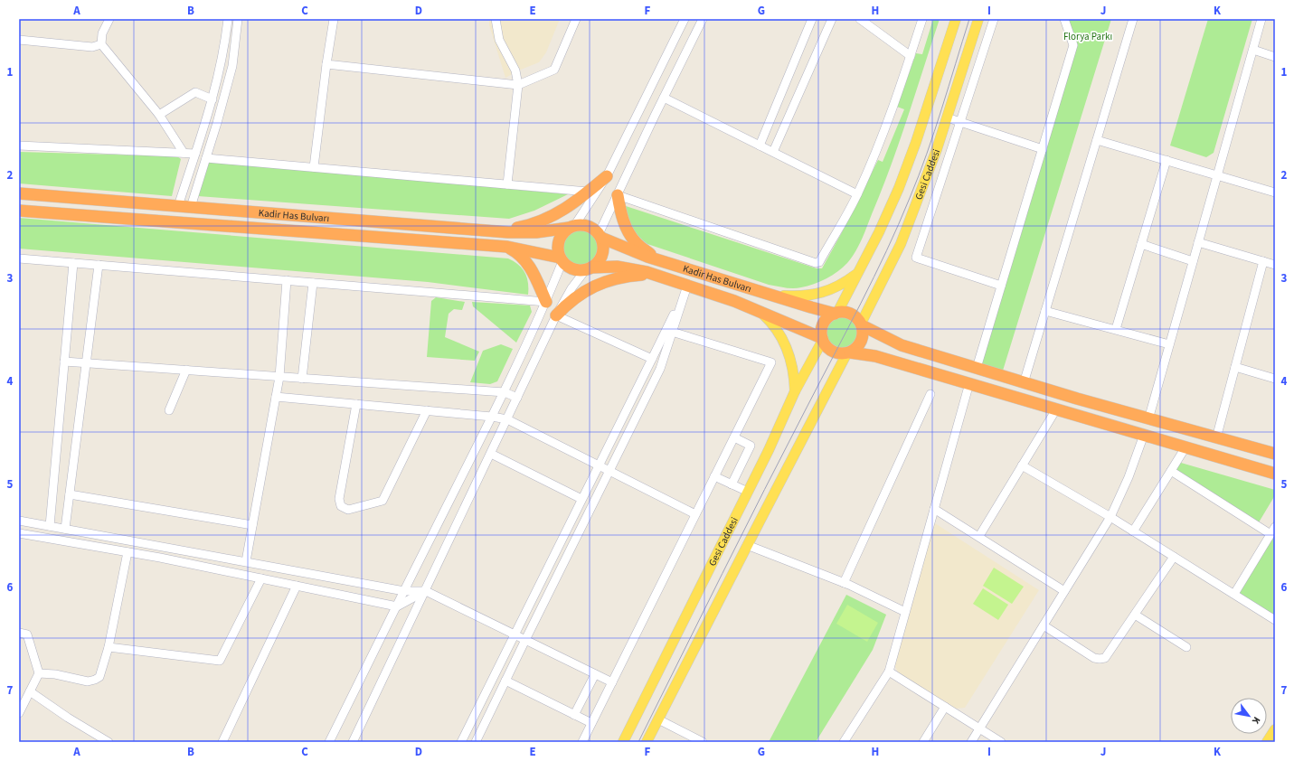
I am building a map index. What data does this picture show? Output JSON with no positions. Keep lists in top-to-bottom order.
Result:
{
  "streets": {
    "highway": ["Kadir Has Bulvarı"],
    "main road": ["Gesi Caddesi"]
  },
  "crossings": [
    ["Gesi Caddesi", "Kadir Has Bulvarı"]
  ],
  "parks": ["Florya Parkı"],
  "north": "bottom right",
  "grid": {
    "columns": [
      "A",
      "B",
      "C",
      "D",
      "E",
      "F",
      "G",
      "H",
      "I",
      "J",
      "K"
    ],
    "rows": [
      "1",
      "2",
      "3",
      "4",
      "5",
      "6",
      "7"
    ]
  }
}
